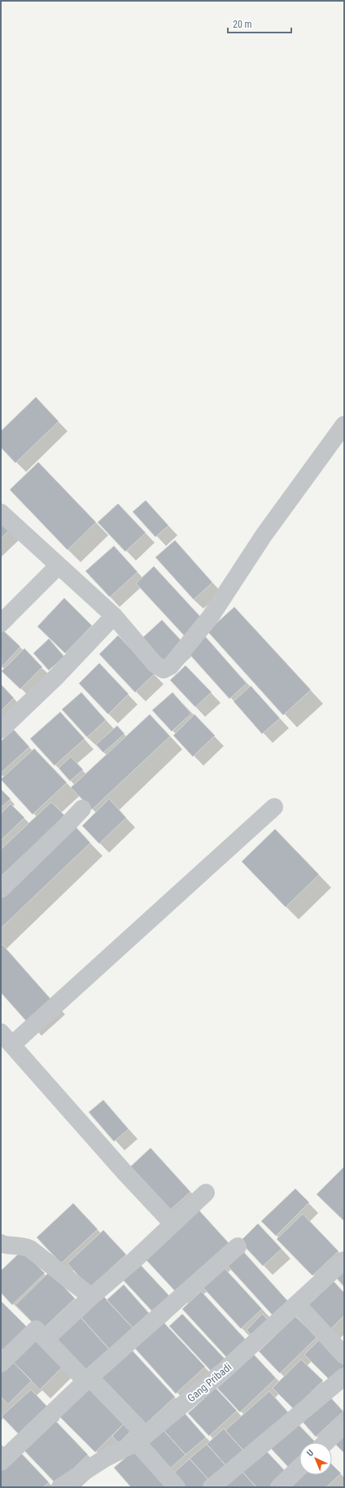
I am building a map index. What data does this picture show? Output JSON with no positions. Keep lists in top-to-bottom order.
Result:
{
  "streets": {
    "street": ["Gang Pribadi"]
  },
  "scale_bar": "20 m",
  "north": "top left"
}
